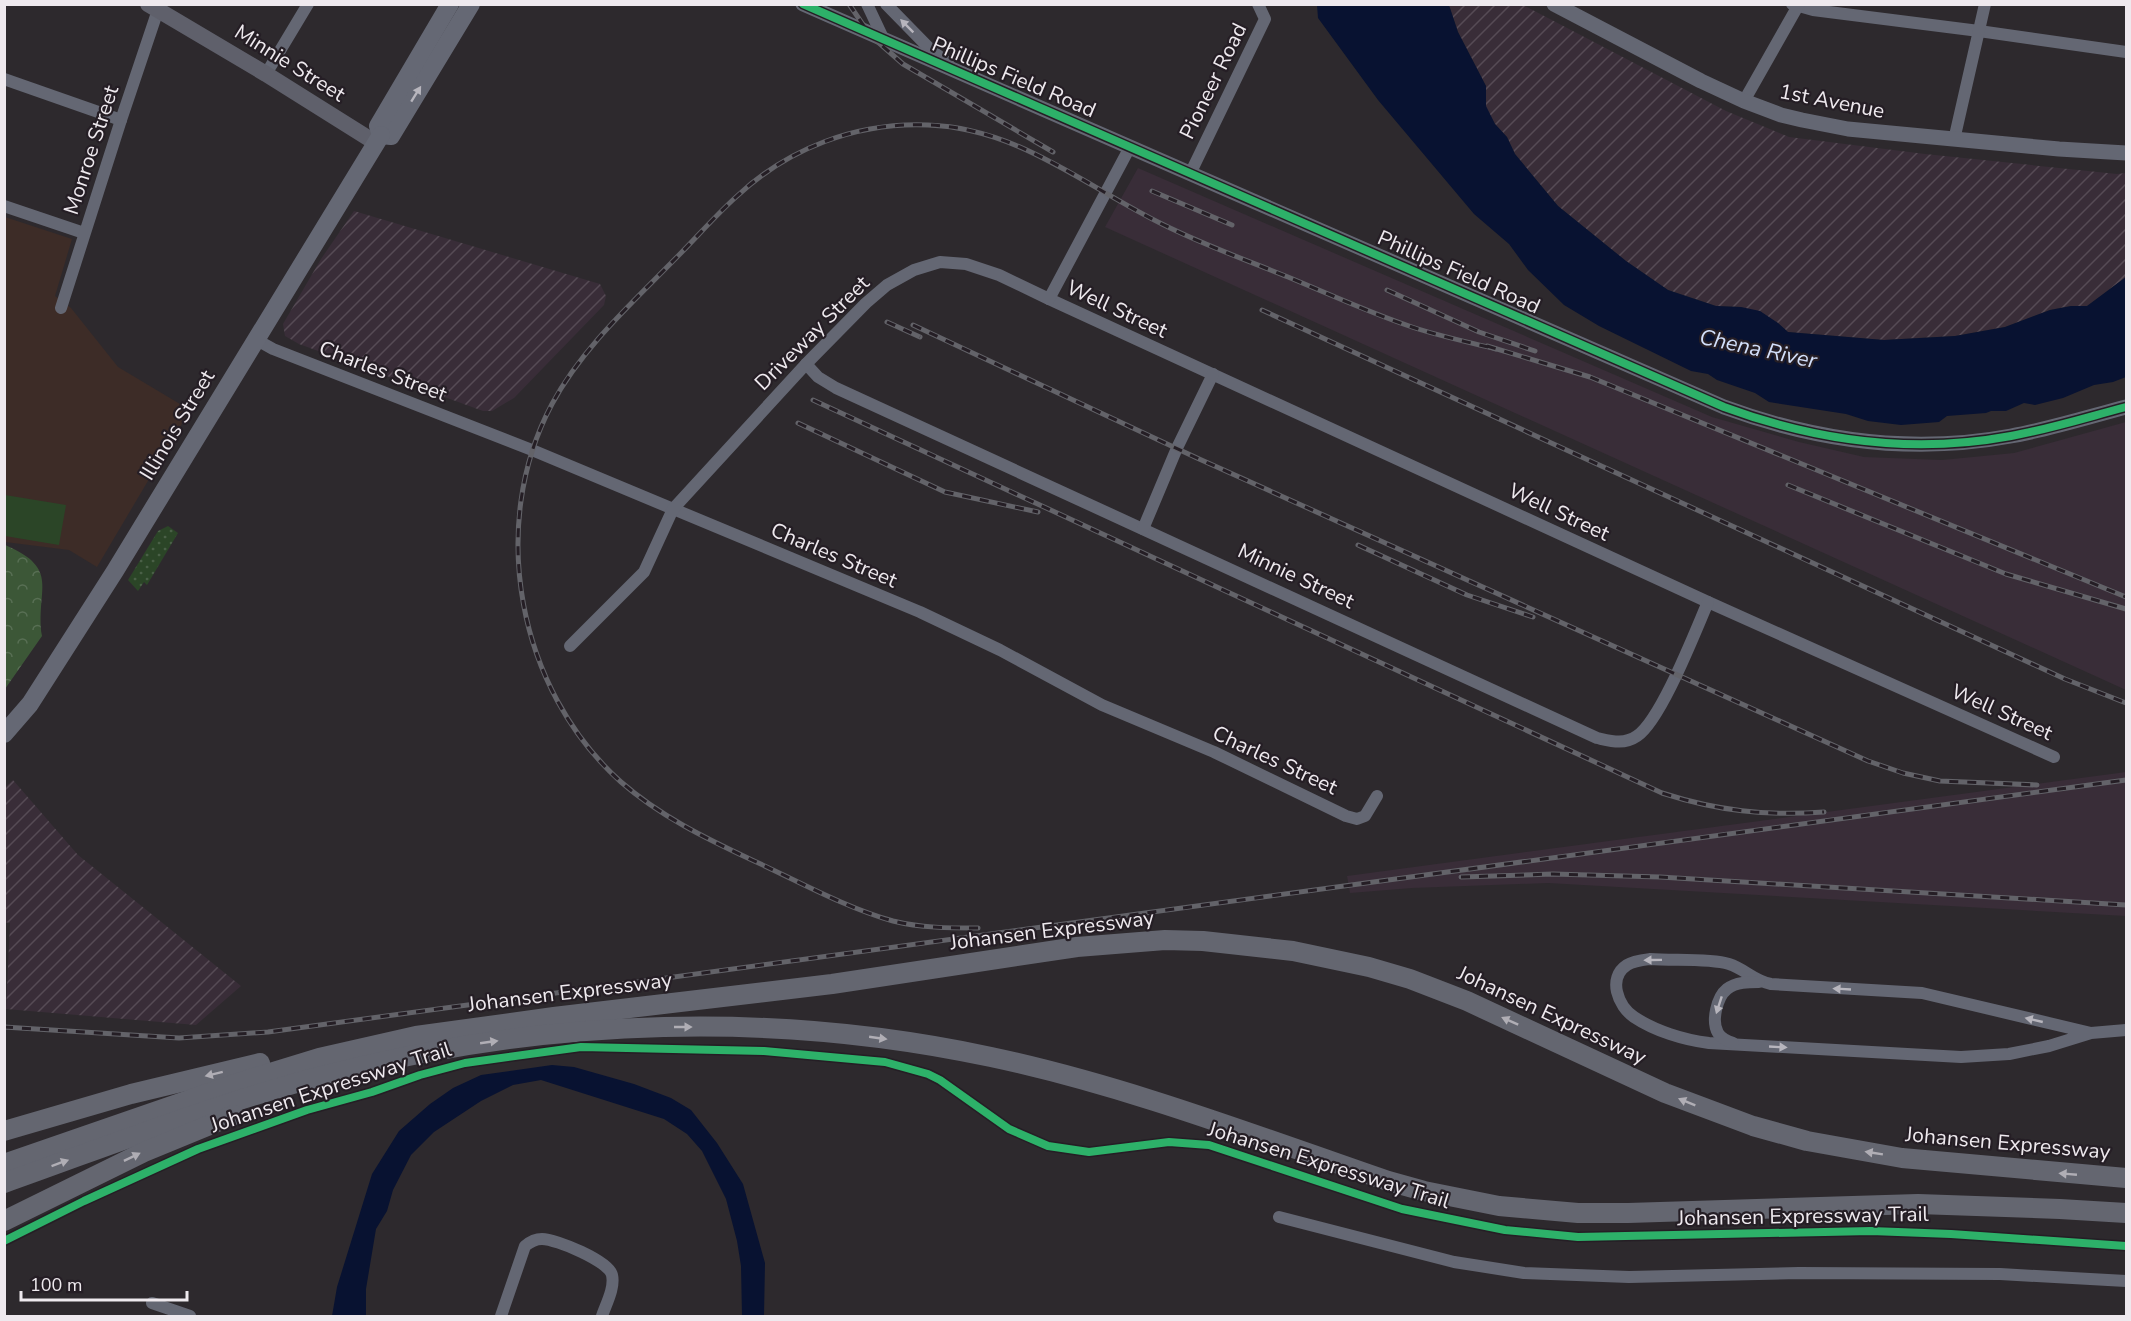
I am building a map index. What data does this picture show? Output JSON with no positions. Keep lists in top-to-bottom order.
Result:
{
  "streets": {
    "highway": ["Johansen Expressway"],
    "main road": ["Minnie Street", "Illinois Street"],
    "street": [
      "Phillips Field Road",
      "Pioneer Road",
      "1st Avenue",
      "Monroe Street",
      "Well Street",
      "Driveway Street",
      "Charles Street"
    ],
    "cycle path": ["Johansen Expressway Trail"]
  },
  "crossings": [
    ["Minnie Street", "Monroe Street"],
    ["Minnie Street", "Well Street"],
    ["Minnie Street", "Driveway Street"],
    ["Minnie Street", "Illinois Street"],
    ["Phillips Field Road", "Pioneer Road"],
    ["Well Street", "Driveway Street"],
    ["Driveway Street", "Charles Street"],
    ["Charles Street", "Illinois Street"]
  ],
  "water": ["Chena River"],
  "scale_bar": "100 m"
}
